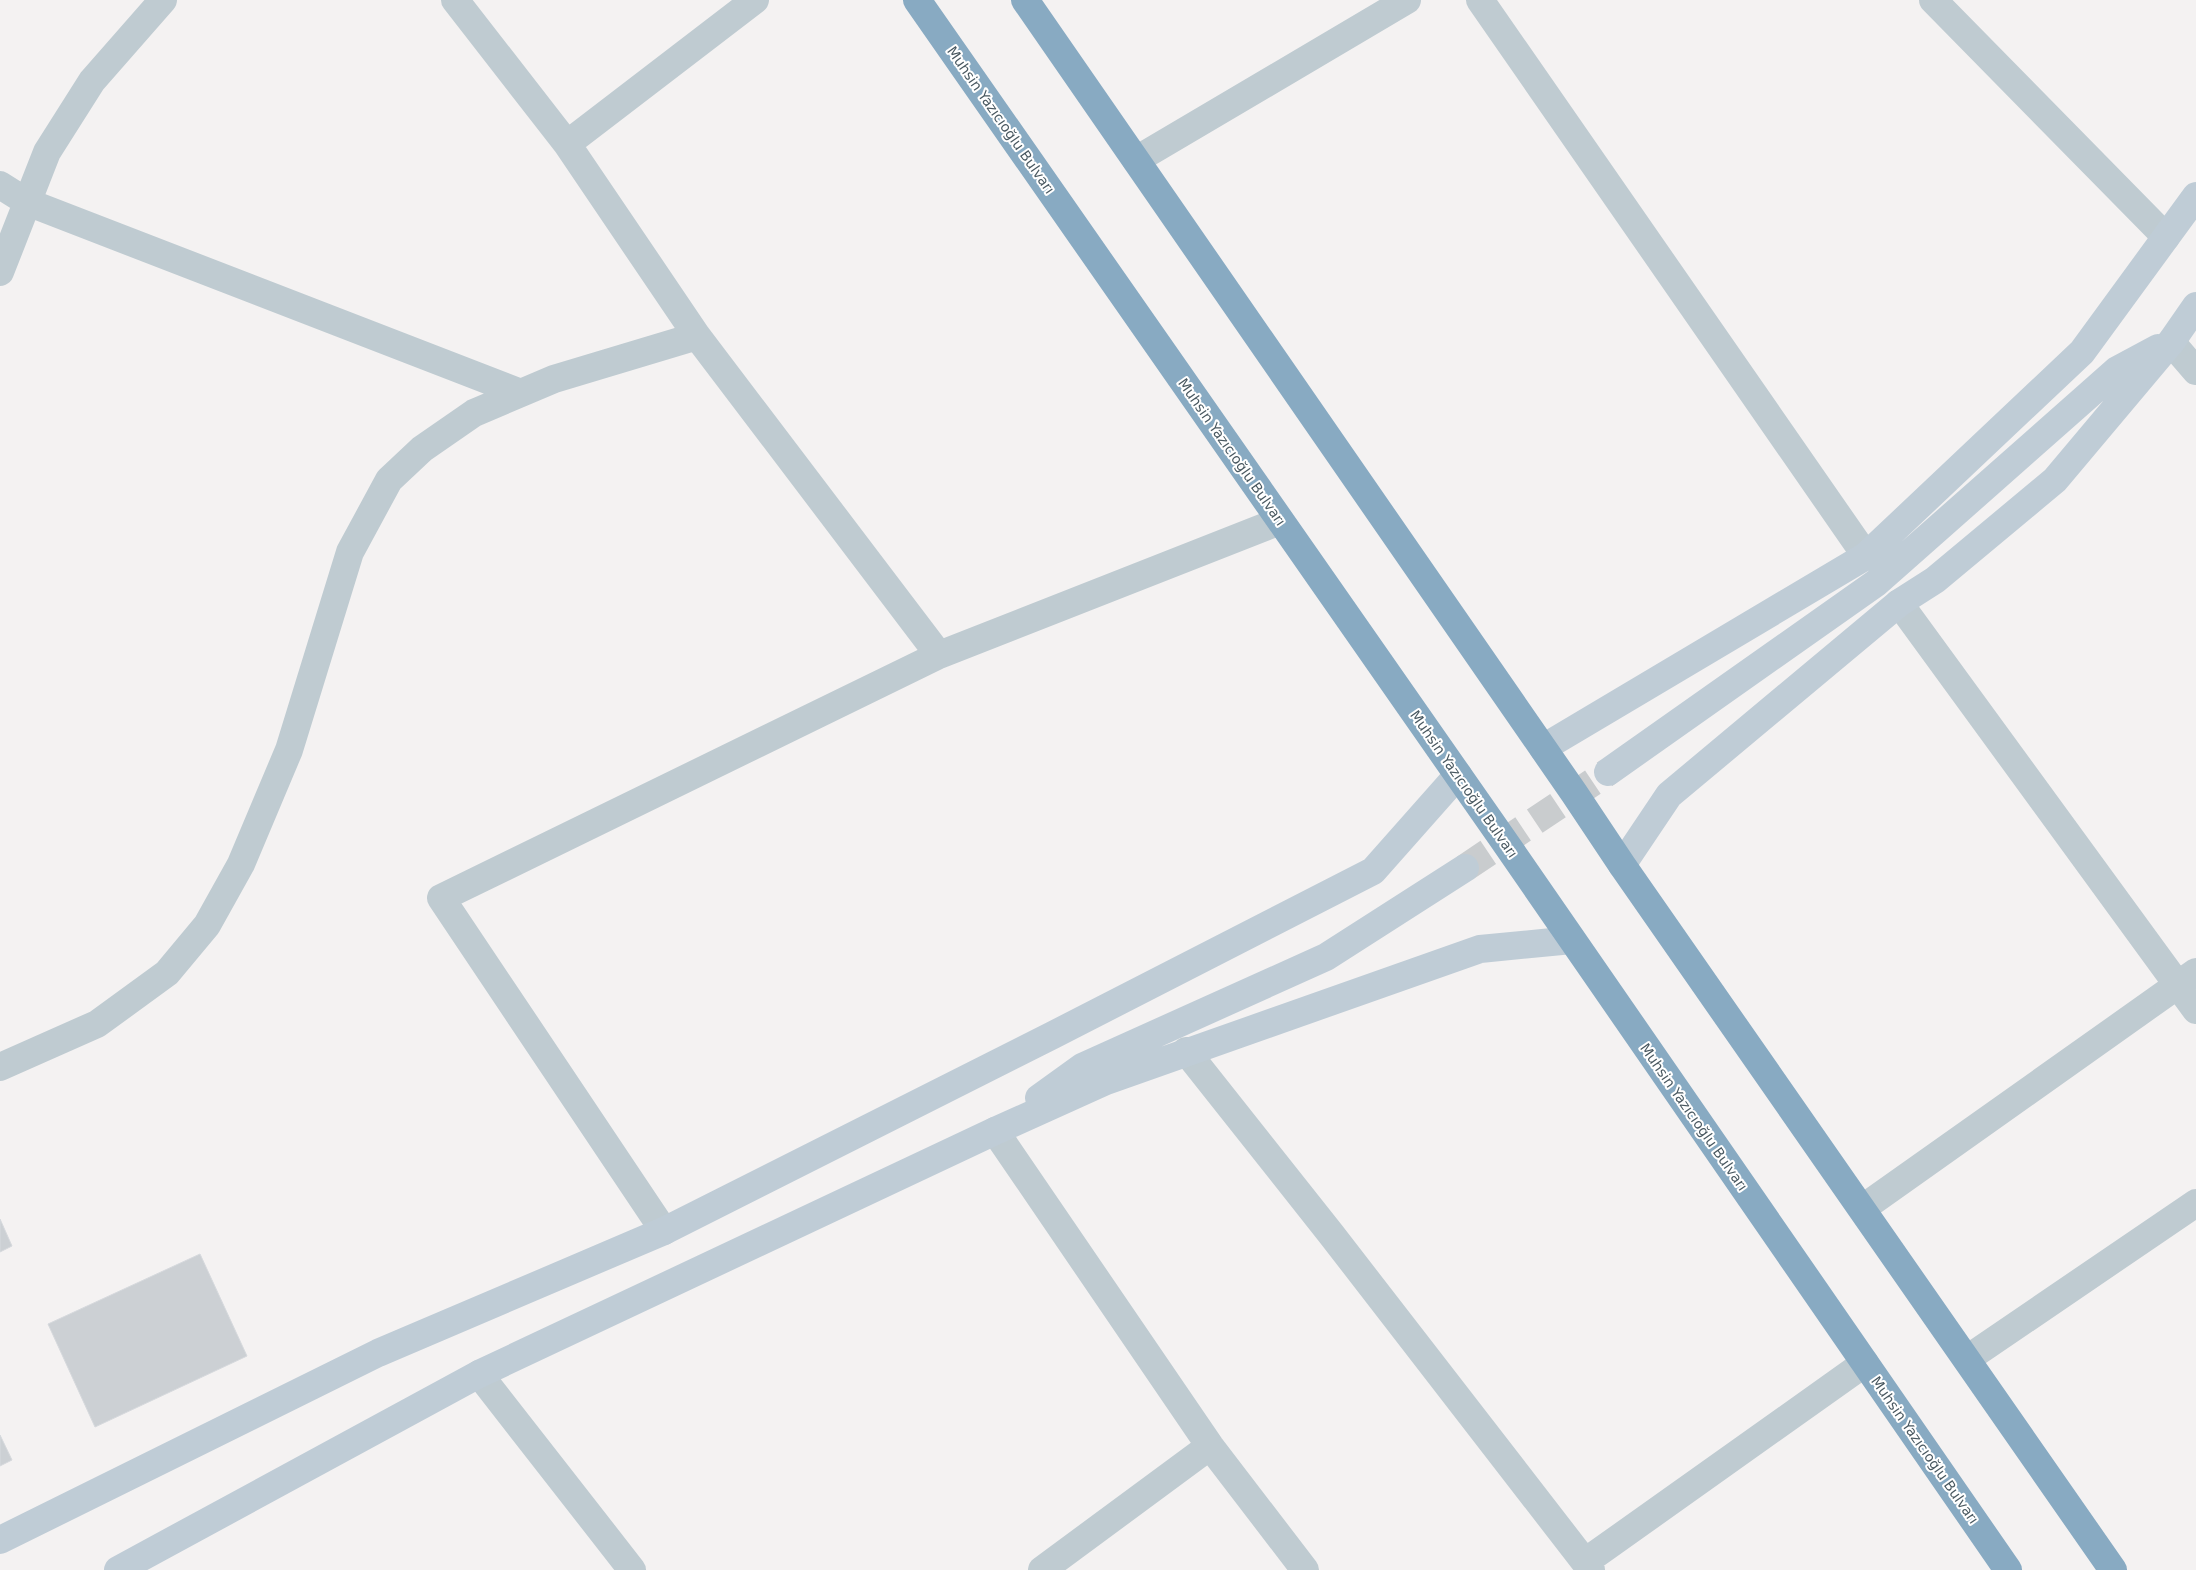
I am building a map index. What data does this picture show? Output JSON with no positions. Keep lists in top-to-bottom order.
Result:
{
  "streets": {
    "highway": ["Muhsin Yazıcıoğlu Bulvarı"]
  }
}
